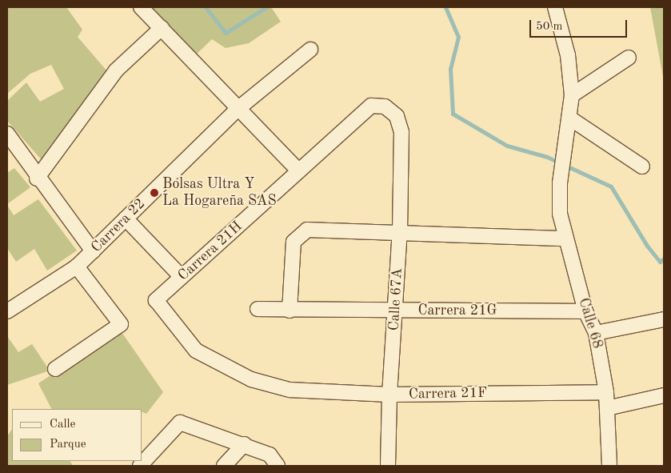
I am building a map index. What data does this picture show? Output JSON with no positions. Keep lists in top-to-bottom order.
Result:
{
  "streets": {
    "street": [
      "Carrera 22",
      "Carrera 21H",
      "Calle 67A",
      "Carrera 21G",
      "Calle 68",
      "Carrera 21F"
    ]
  },
  "crossings": [
    ["Carrera 21H", "Calle 67A"],
    ["Carrera 21H", "Carrera 21F"],
    ["Calle 67A", "Carrera 21G"],
    ["Calle 67A", "Carrera 21F"],
    ["Carrera 21G", "Calle 68"],
    ["Calle 68", "Carrera 21F"]
  ],
  "places": ["Bolsas Ultra Y La Hogareña SAS"],
  "legend": ["Calle", "Parque"],
  "scale_bar": "50 m"
}
